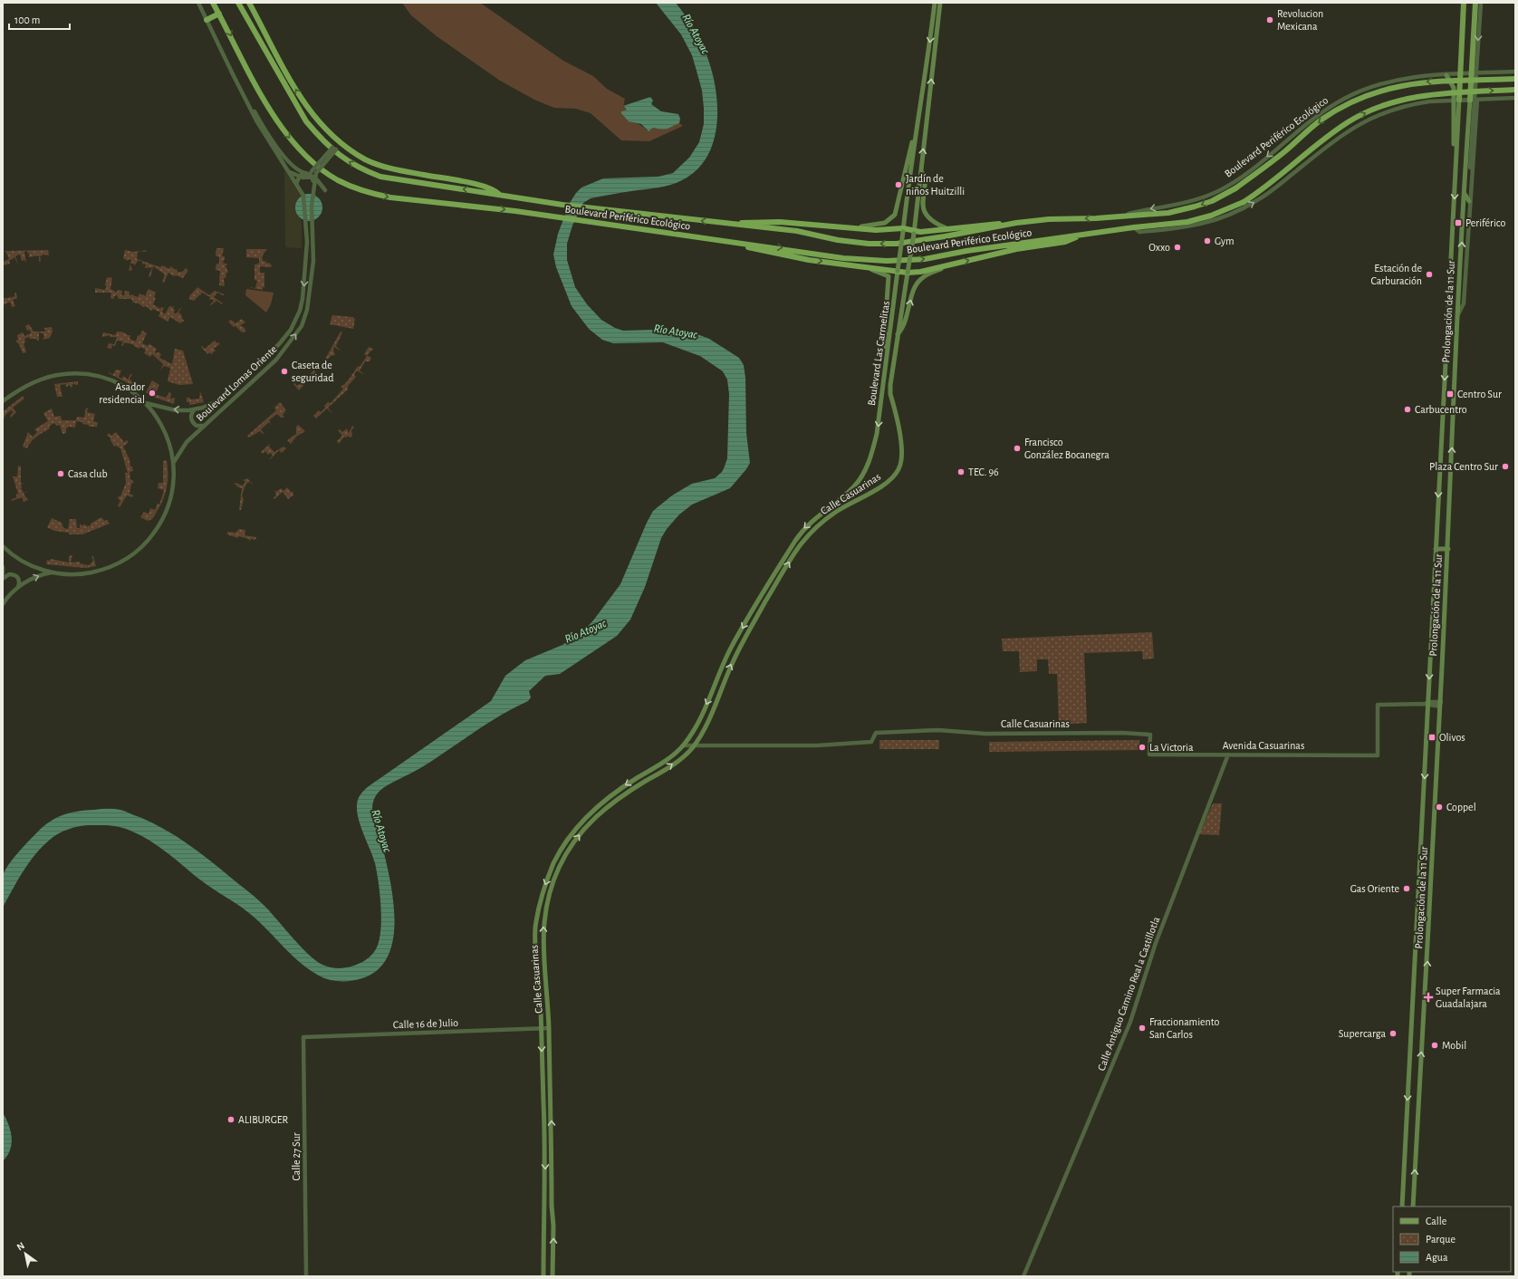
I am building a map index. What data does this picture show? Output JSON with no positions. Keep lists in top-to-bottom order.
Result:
{
  "streets": {
    "highway": ["Boulevard Periférico Ecológico"],
    "main road": ["Prolongación de la 11 Sur", "Boulevard Las Carmelitas", "Calle Casuarinas"],
    "street": [
      "Boulevard Lomas Oriente",
      "Avenida Casuarinas",
      "Calle Antiguo Camino Real a Castillotla",
      "Calle 16 de Julio",
      "Calle 27 Sur"
    ]
  },
  "crossings": [
    ["Boulevard Periférico Ecológico", "Prolongación de la 11 Sur"],
    ["Prolongación de la 11 Sur", "Avenida Casuarinas"],
    ["Boulevard Las Carmelitas", "Calle Casuarinas"],
    ["Calle Casuarinas", "Avenida Casuarinas"],
    ["Calle Casuarinas", "Calle 16 de Julio"],
    ["Avenida Casuarinas", "Calle Antiguo Camino Real a Castillotla"],
    ["Calle 16 de Julio", "Calle 27 Sur"]
  ],
  "one_way": ["Boulevard Las Carmelitas"],
  "water": ["Río Atoyac"],
  "places": {
    "other": [
      "Revolucion Mexicana",
      "Jardín de niños Huitzilli",
      "Gym",
      "Oxxo",
      "Estación de Carburación",
      "Caseta de seguridad",
      "Asador residencial",
      "Carbucentro",
      "Francisco González Bocanegra",
      "Plaza Centro Sur",
      "TEC. 96",
      "Casa club",
      "La Victoria",
      "Coppel",
      "Gas Oriente",
      "Fraccionamiento San Carlos",
      "Supercarga",
      "Mobil",
      "ALIBURGER"
    ],
    "transit": ["Periférico", "Centro Sur", "Olivos"],
    "health": ["Super Farmacia Guadalajara"]
  },
  "legend": ["Calle", "Parque", "Agua"],
  "scale_bar": "100 m",
  "north": "top left"
}
